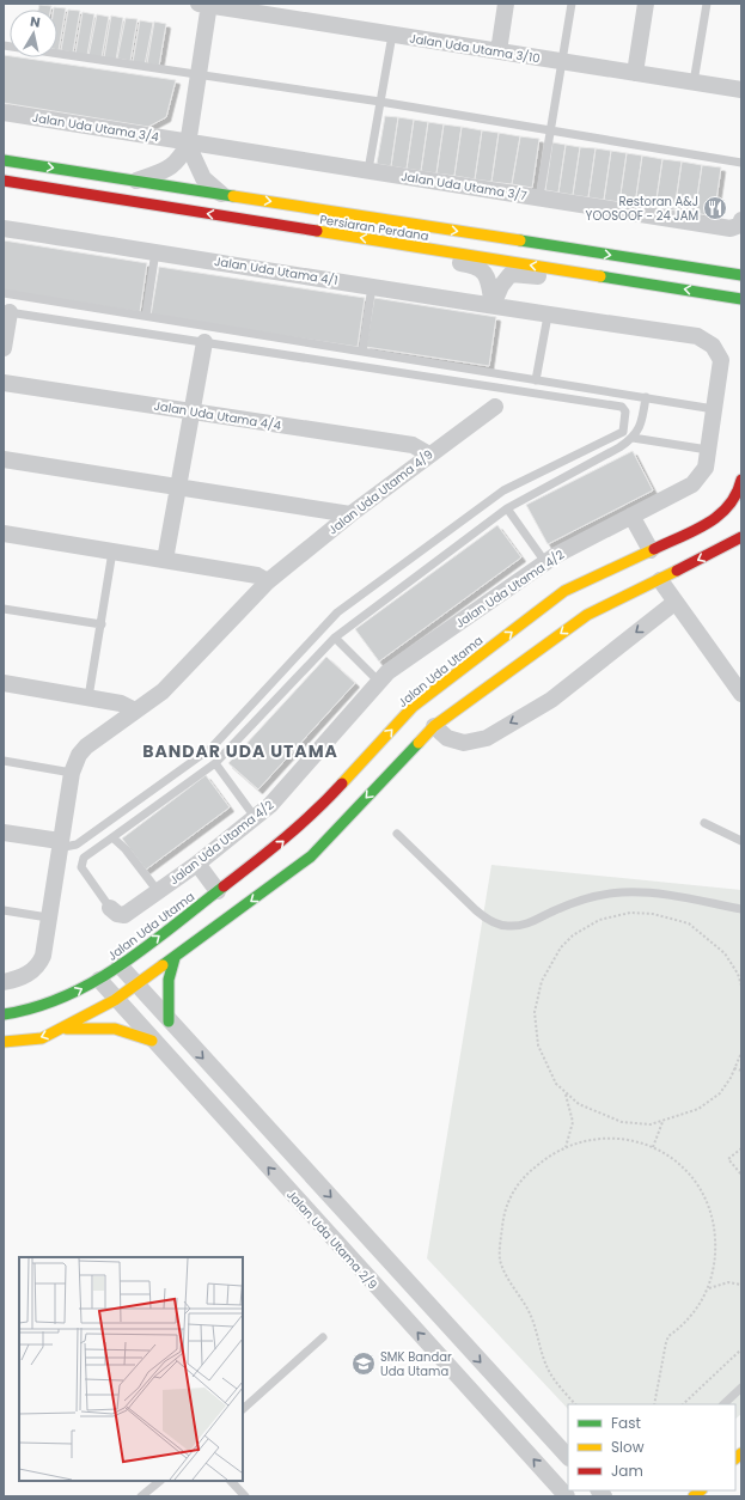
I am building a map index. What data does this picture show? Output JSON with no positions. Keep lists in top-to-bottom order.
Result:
{
  "streets": {
    "street": [
      "Jalan Uda Utama 3/10",
      "Jalan Uda Utama 3/4",
      "Jalan Uda Utama 3/7",
      "Persiaran Perdana",
      "Jalan Uda Utama 4/1",
      "Jalan Uda Utama 4/4",
      "Jalan Uda Utama 4/9",
      "Jalan Uda Utama 4/2",
      "Jalan Uda Utama",
      "Jalan Uda Utama 2/9"
    ]
  },
  "crossings": [
    ["Jalan Uda Utama 3/4", "Jalan Uda Utama 3/7"],
    ["Jalan Uda Utama 4/1", "Jalan Uda Utama 4/2"],
    ["Jalan Uda Utama 4/4", "Jalan Uda Utama 4/9"],
    ["Jalan Uda Utama", "Jalan Uda Utama 2/9"]
  ],
  "districts": ["BANDAR UDA UTAMA"],
  "places": {
    "restaurant": ["Restoran A&J YOOSOOF - 24 JAM"],
    "school or university": ["SMK Bandar Uda Utama"]
  },
  "legend": ["Fast", "Slow", "Jam"],
  "north": "top"
}
